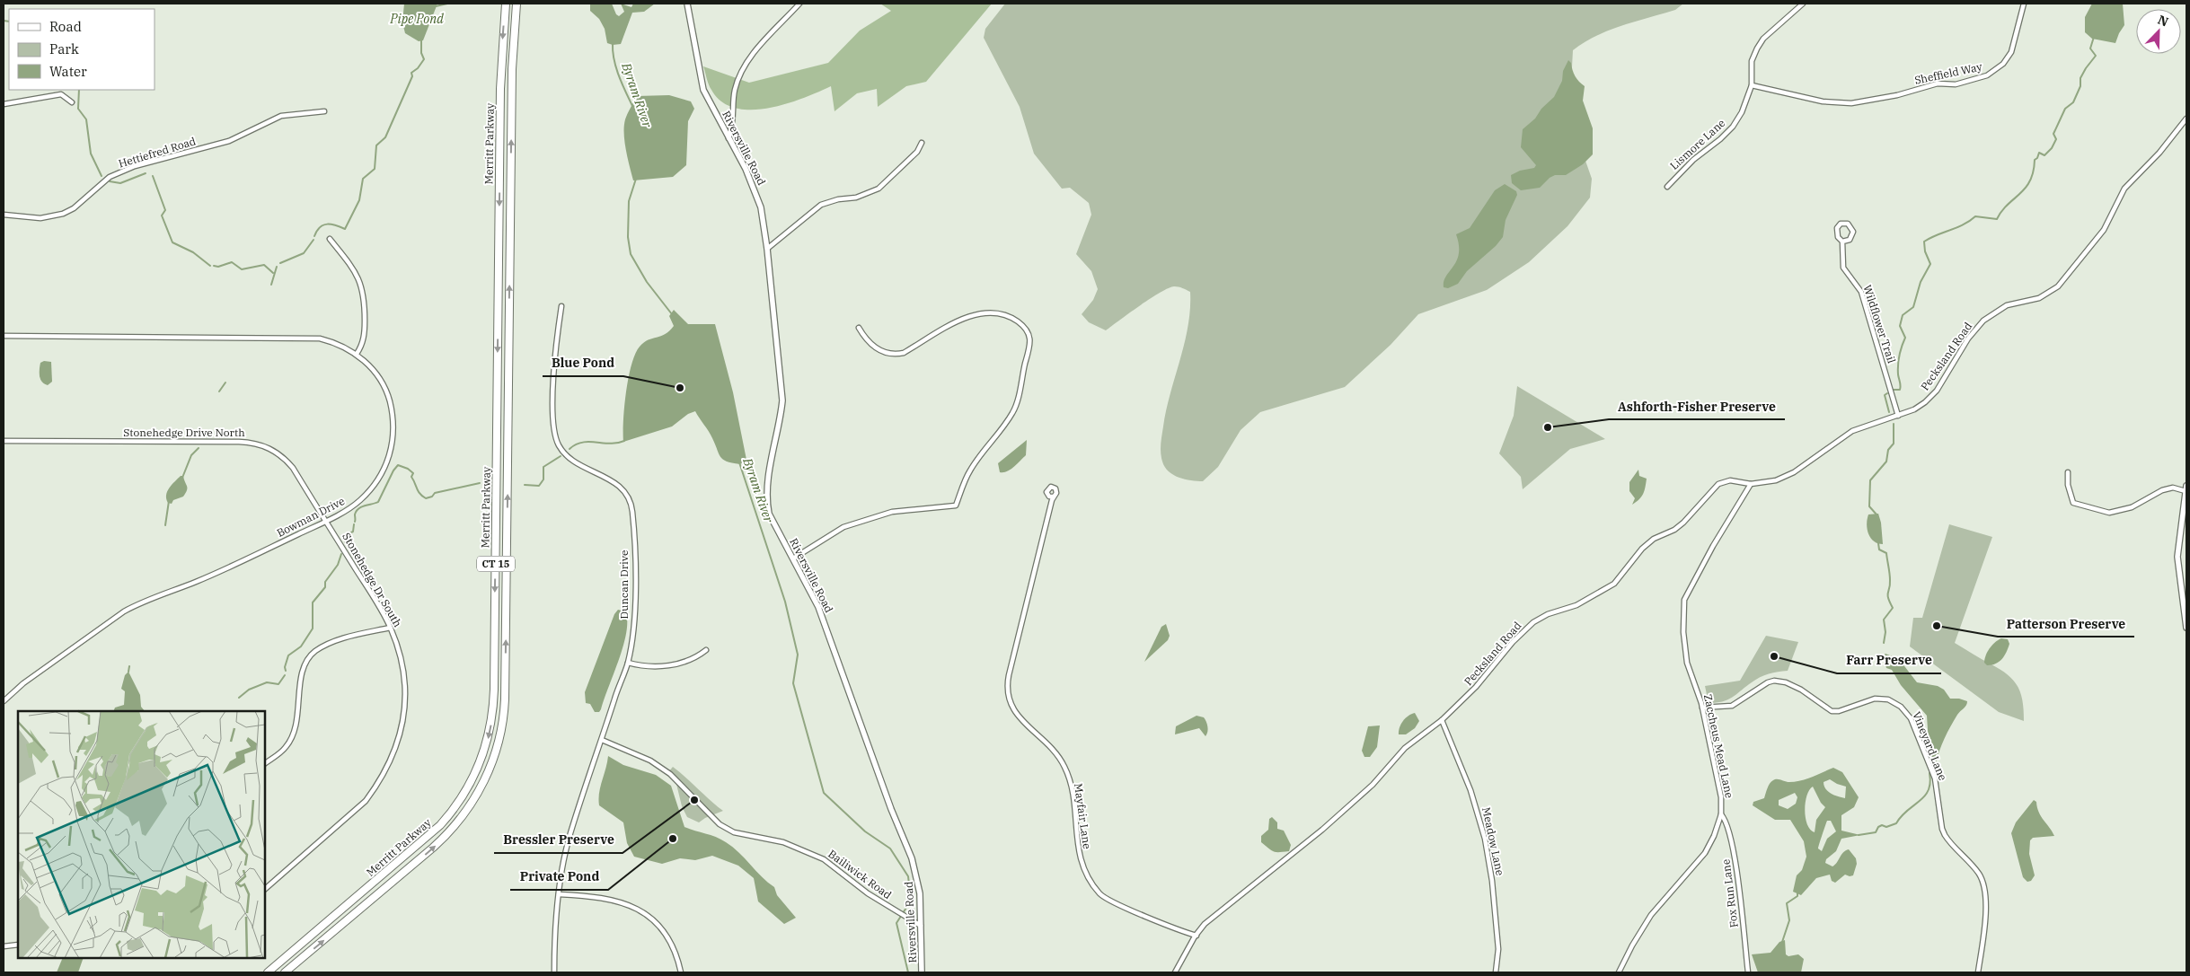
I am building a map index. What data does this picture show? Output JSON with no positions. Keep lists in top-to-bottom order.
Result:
{
  "streets": {
    "highway": ["Merritt Parkway", "CT 15"],
    "street": [
      "Sheffield Way",
      "Lismore Lane",
      "Riversville Road",
      "Hettiefred Road",
      "Wildflower Trail",
      "Pecksland Road",
      "Stonehedge Drive North",
      "Bowman Drive",
      "Stonehedge Dr South",
      "Duncan Drive",
      "Zaccheus Mead Lane",
      "Vineyard Lane",
      "Mayfair Lane",
      "Meadow Lane",
      "Bailiwick Road",
      "Fox Run Lane"
    ]
  },
  "crossings": [
    ["Sheffield Way", "Lismore Lane"],
    ["Riversville Road", "Bailiwick Road"],
    ["Wildflower Trail", "Pecksland Road"],
    ["Pecksland Road", "Zaccheus Mead Lane"],
    ["Pecksland Road", "Mayfair Lane"],
    ["Pecksland Road", "Meadow Lane"],
    ["Stonehedge Drive North", "Bowman Drive"],
    ["Stonehedge Drive North", "Stonehedge Dr South"],
    ["Bowman Drive", "Stonehedge Dr South"],
    ["Duncan Drive", "Bailiwick Road"],
    ["Zaccheus Mead Lane", "Vineyard Lane"],
    ["Zaccheus Mead Lane", "Fox Run Lane"]
  ],
  "water": ["Pipe Pond", "Byram River"],
  "places": [
    "Blue Pond",
    "Ashforth-Fisher Preserve",
    "Patterson Preserve",
    "Farr Preserve",
    "Bressler Preserve",
    "Private Pond"
  ],
  "legend": ["Road", "Park", "Water"],
  "north": "top right"
}
